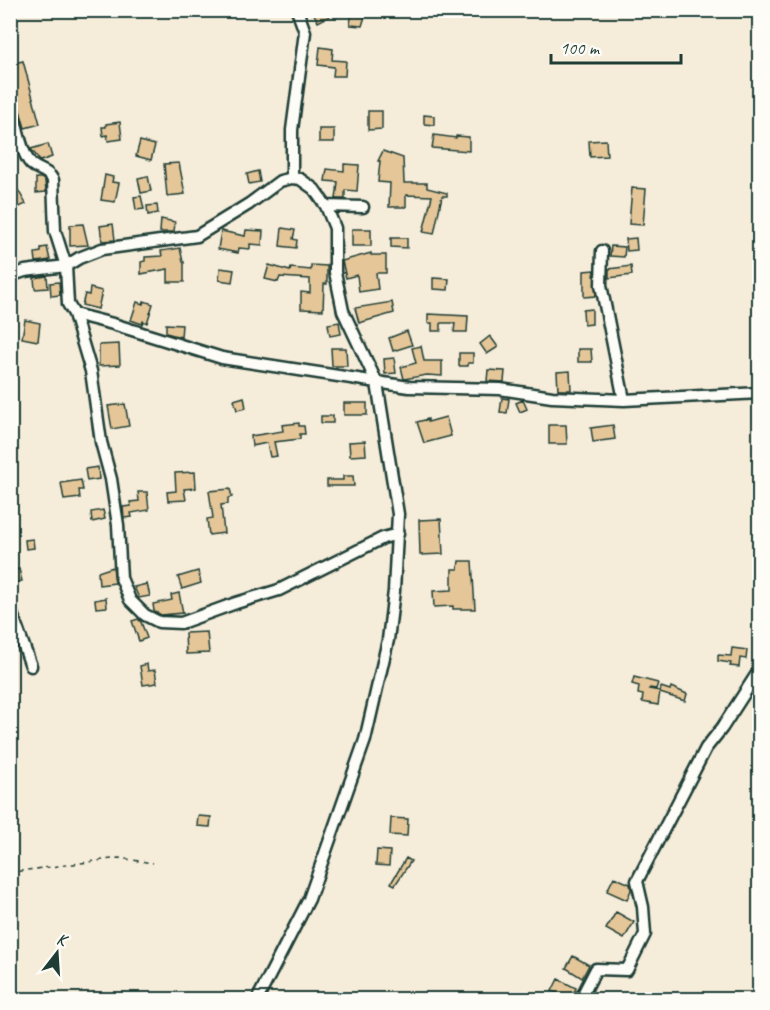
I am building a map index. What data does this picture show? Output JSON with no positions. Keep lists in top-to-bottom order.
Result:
{
  "scale_bar": "100 m",
  "north": "top"
}
